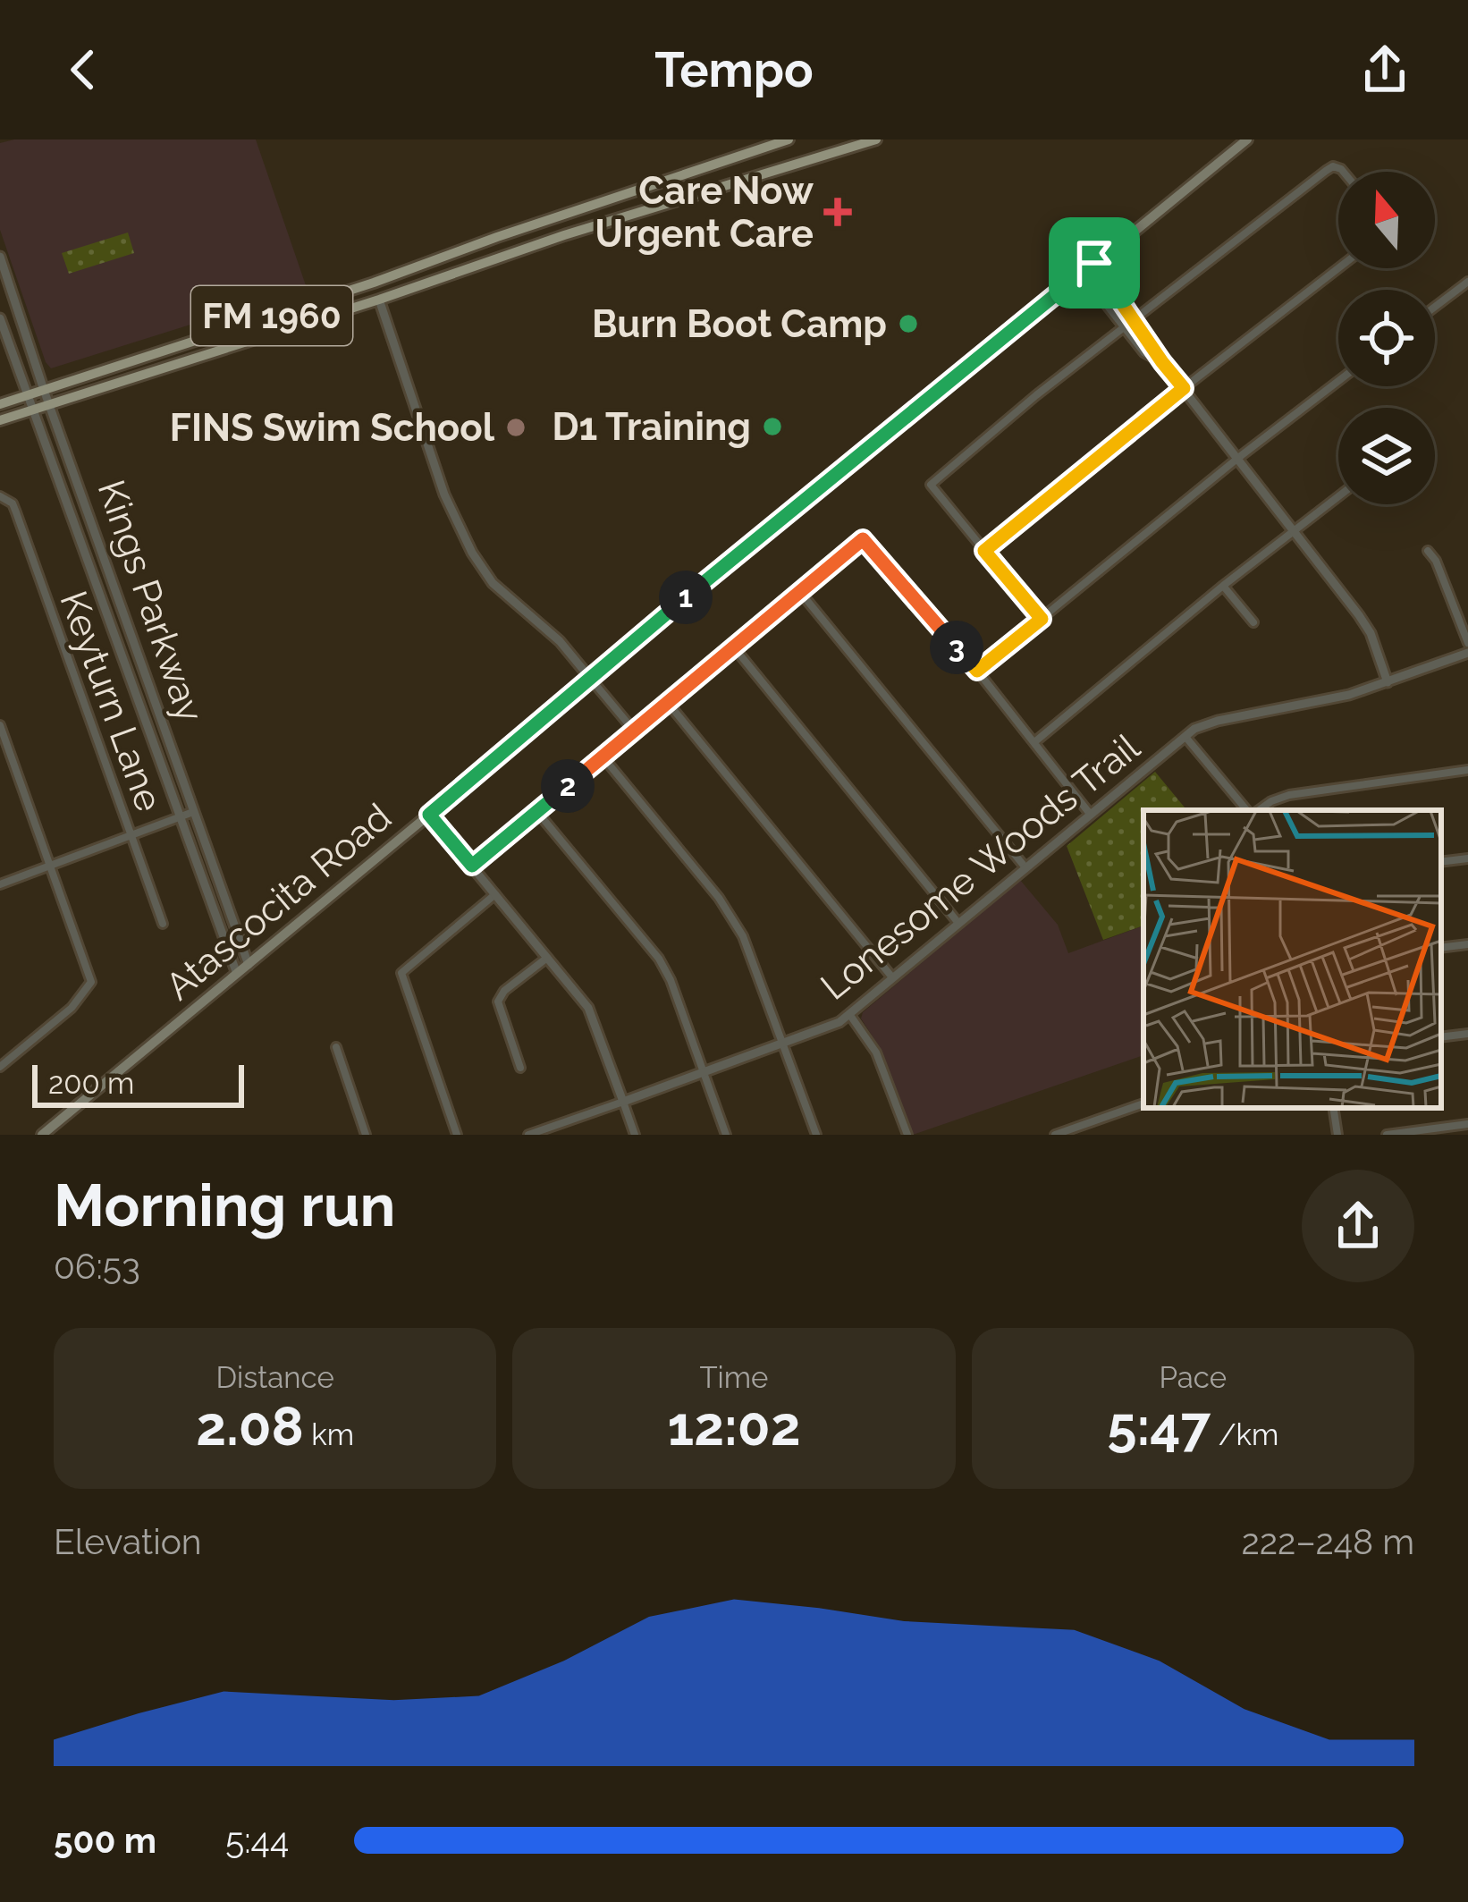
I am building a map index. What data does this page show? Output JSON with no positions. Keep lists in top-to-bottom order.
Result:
{
  "streets": {
    "main road": ["FM 1960", "Atascocita Road"],
    "street": ["Kings Parkway", "Keyturn Lane", "Lonesome Woods Trail"]
  },
  "crossings": [
    ["FM 1960", "Kings Parkway"],
    ["Kings Parkway", "Atascocita Road"]
  ],
  "places": {
    "health": ["Care Now Urgent Care"],
    "other": ["Burn Boot Camp", "D1 Training", "FINS Swim School"]
  },
  "scale_bar": "200 m",
  "north": "top",
  "page": {
    "header": "Tempo",
    "pins": ["1", "3", "2"],
    "scale": "200 m",
    "heading": ["Morning run", "06:53"],
    "stats": [
      ["Distance", "2.08 km"],
      ["Time", "12:02"],
      ["Pace", "5:47 /km"]
    ],
    "chart": ["Elevation", "222–248 m"],
    "list": [
      {
        "name": "500 m",
        "note": "5:44"
      }
    ]
  }
}
